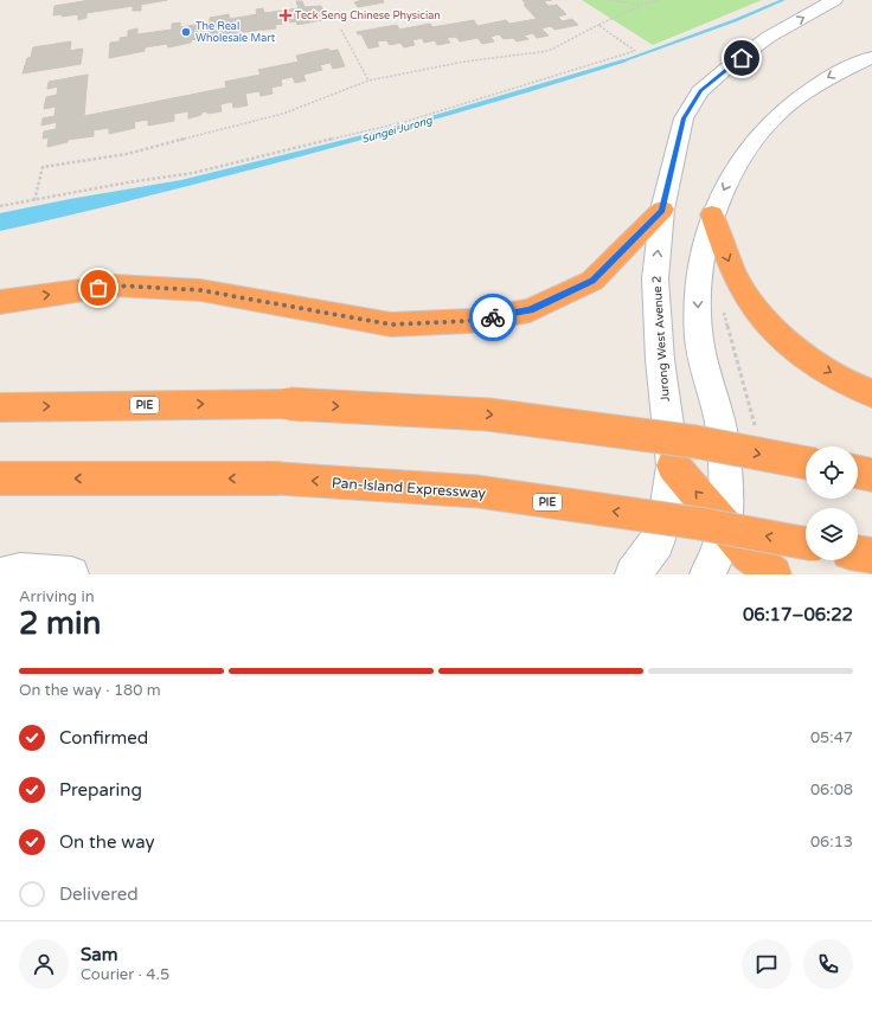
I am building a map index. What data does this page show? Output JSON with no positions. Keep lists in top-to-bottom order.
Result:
{
  "streets": {
    "highway": ["PIE", "Pan-Island Expressway"],
    "main road": ["Jurong West Avenue 2"]
  },
  "water": ["Sungei Jurong"],
  "places": {
    "health": ["Teck Seng Chinese Physician"],
    "other": ["The Real Wholesale Mart"]
  },
  "page": {
    "heading": ["2 min", "Arriving in", "06:17–06:22"],
    "panel": ["Sam", "Courier · 4.5"],
    "bar": "On the way · 180 m",
    "list": [
      ["Confirmed", "05:47"],
      ["Preparing", "06:08"],
      ["On the way", "06:13"],
      "Delivered"
    ]
  }
}
